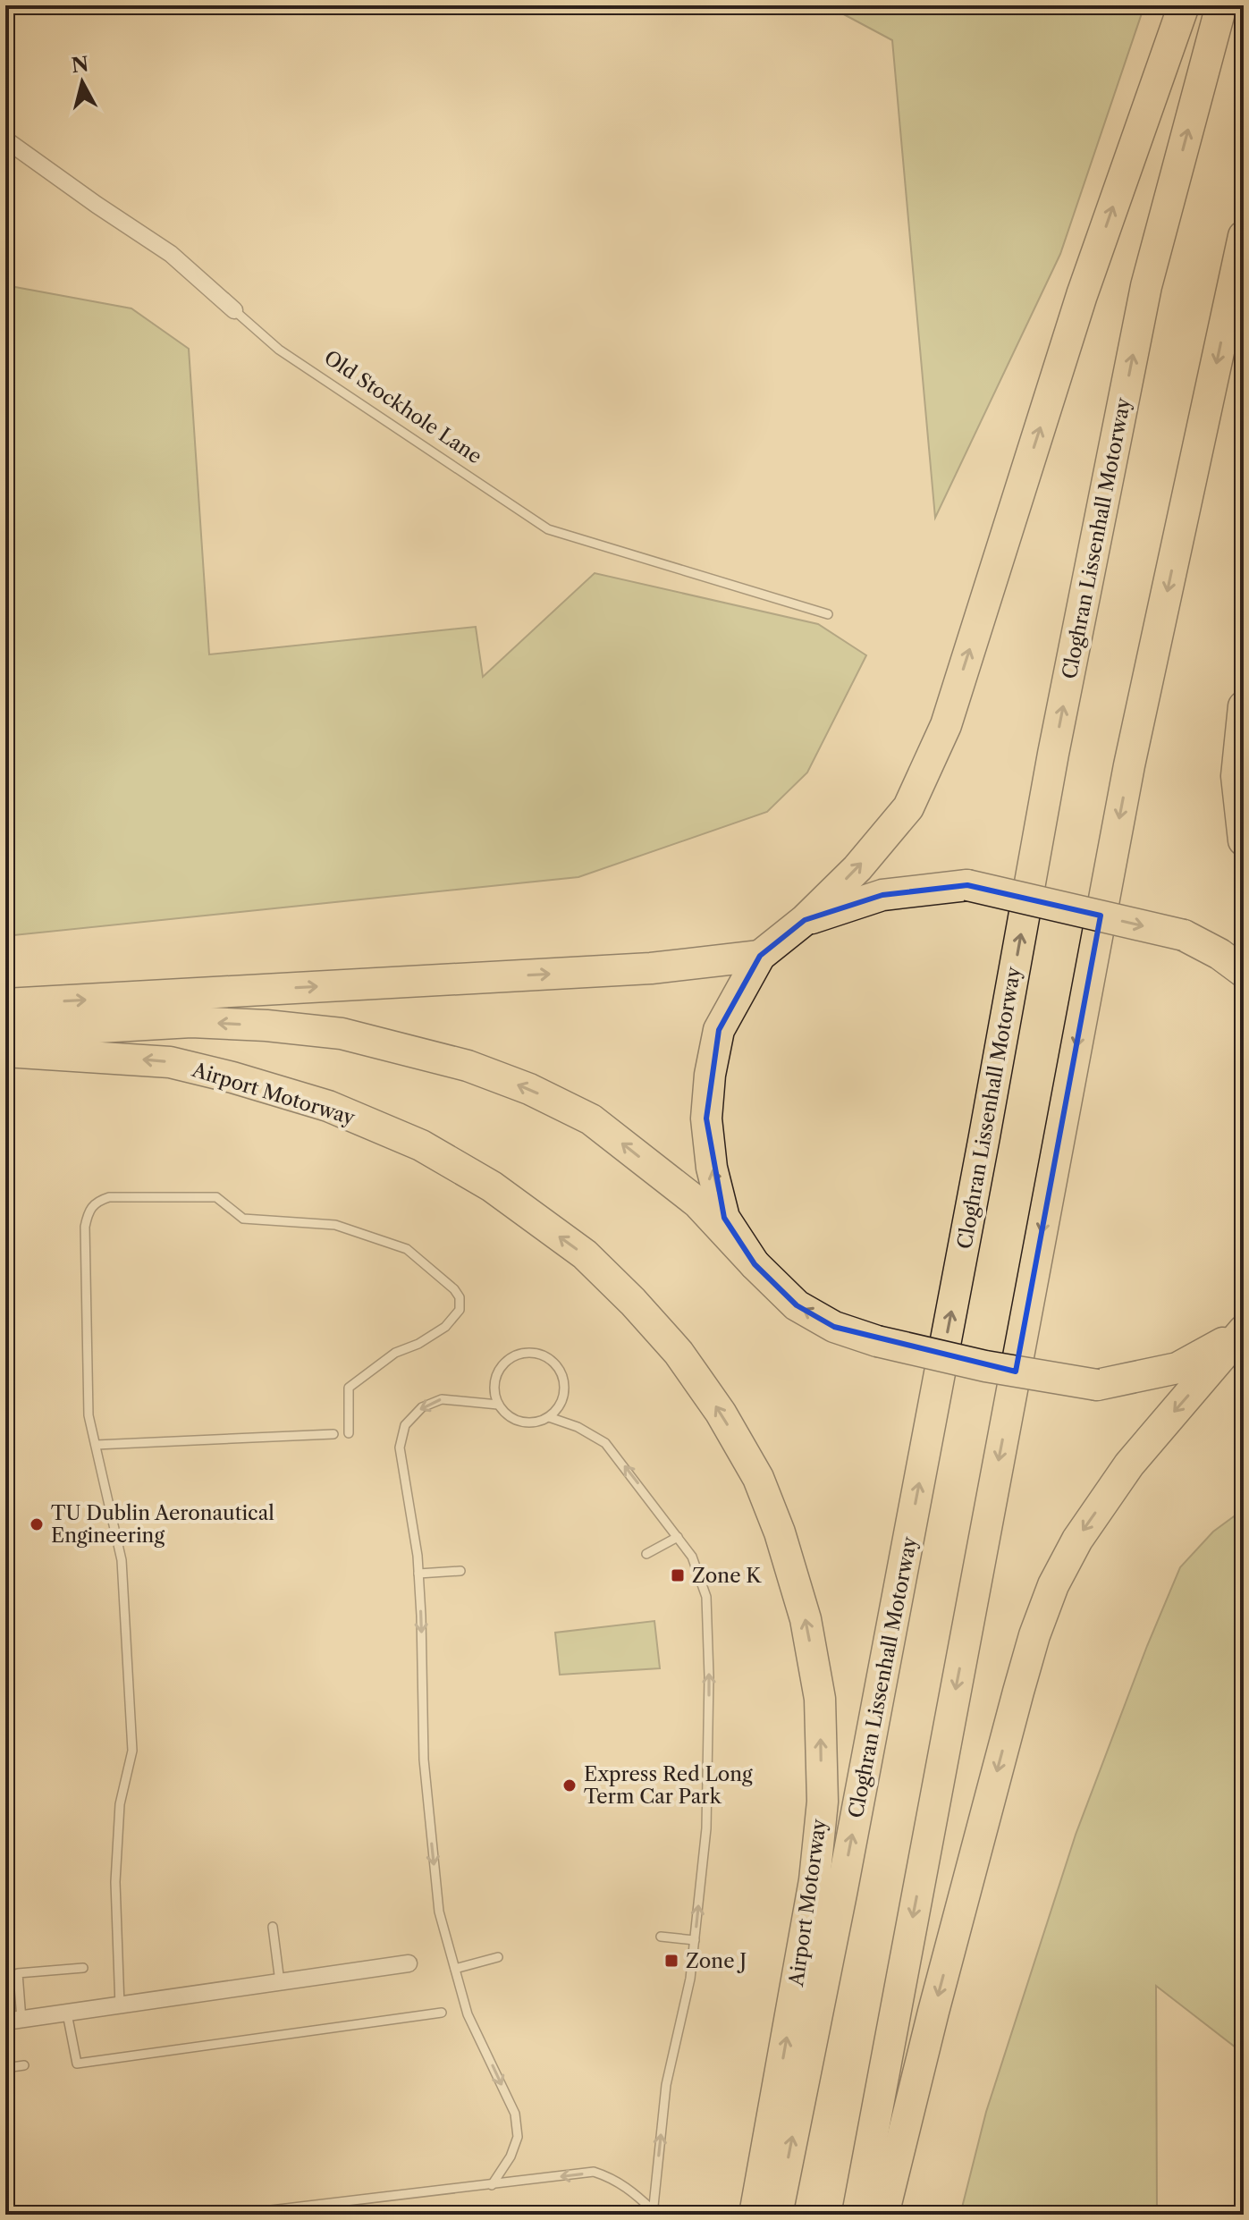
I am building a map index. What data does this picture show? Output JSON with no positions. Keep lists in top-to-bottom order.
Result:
{
  "streets": {
    "highway": ["Cloghran Lissenhall Motorway", "Airport Motorway"],
    "street": ["Old Stockhole Lane"]
  },
  "one_way": ["Airport Motorway"],
  "places": {
    "other": ["TU Dublin Aeronautical Engineering", "Express Red Long Term Car Park"],
    "transit": ["Zone K", "Zone J"]
  },
  "north": "top"
}
